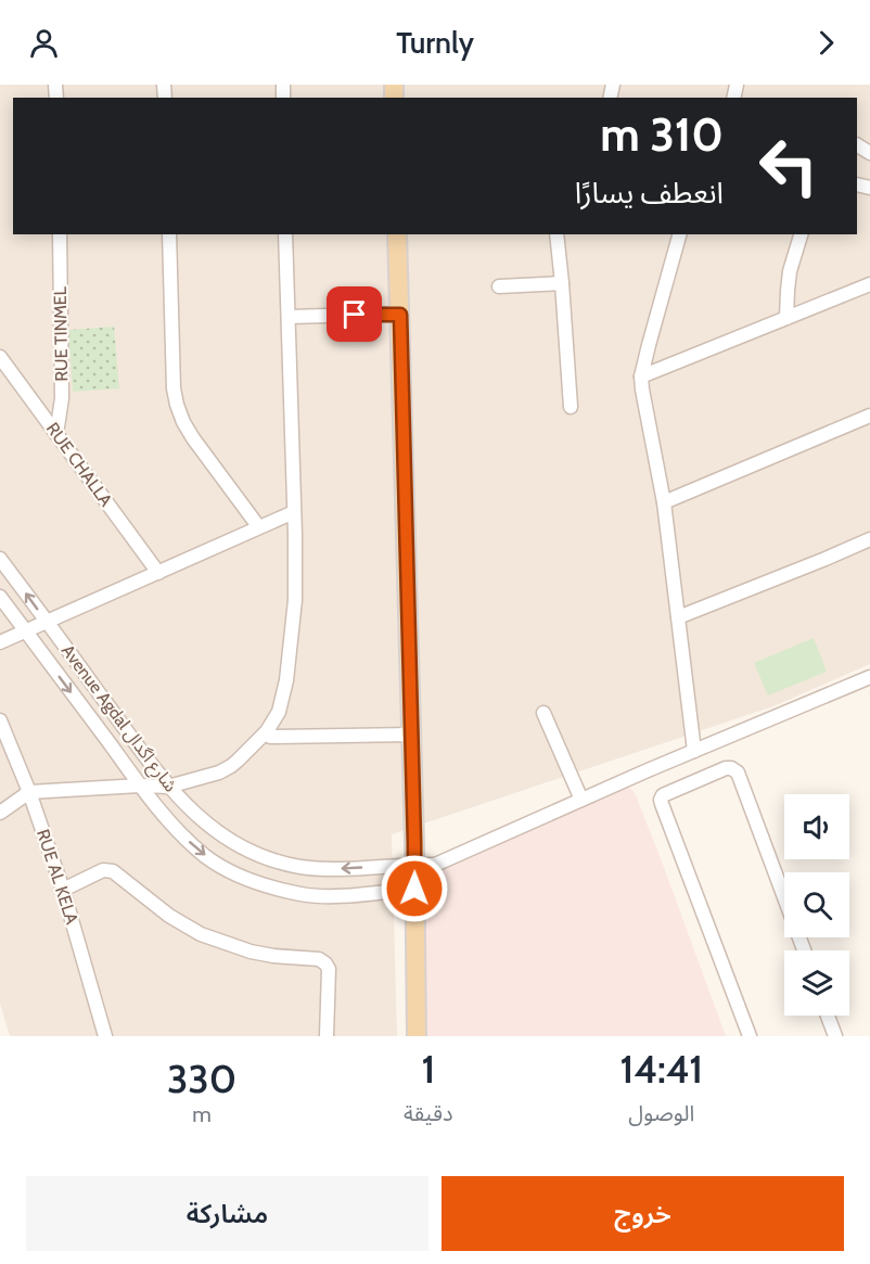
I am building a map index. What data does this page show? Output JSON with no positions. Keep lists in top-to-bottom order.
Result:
{
  "streets": {
    "street": [
      "RUE TINMEL",
      "RUE CHALLA",
      "Avenue Agdal شارع اگدال",
      "RUE AL KELA"
    ]
  },
  "crossings": [
    ["RUE TINMEL", "RUE CHALLA"]
  ],
  "page": {
    "header": "Turnly",
    "turn": ["310 m", "انعطف يسارًا"],
    "eta": [
      "14:41",
      "الوصول",
      "1",
      "دقيقة",
      "330",
      "m"
    ],
    "buttons": ["خروج", "مشاركة"]
  }
}
